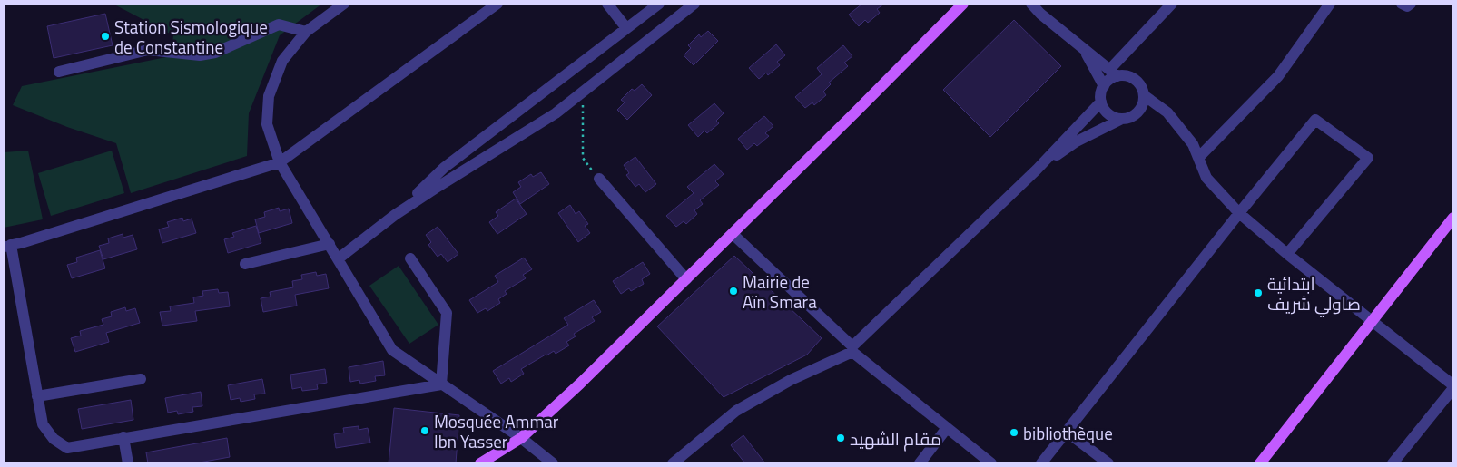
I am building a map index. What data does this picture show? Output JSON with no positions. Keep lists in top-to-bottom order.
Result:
{
  "places": [
    "Station Sismologique de Constantine",
    "Mairie de Aïn Smara",
    "ابتدائية صاولي شريف",
    "Mosquée Ammar Ibn Yasser",
    "bibliothèque",
    "مقام الشهيد"
  ]
}
